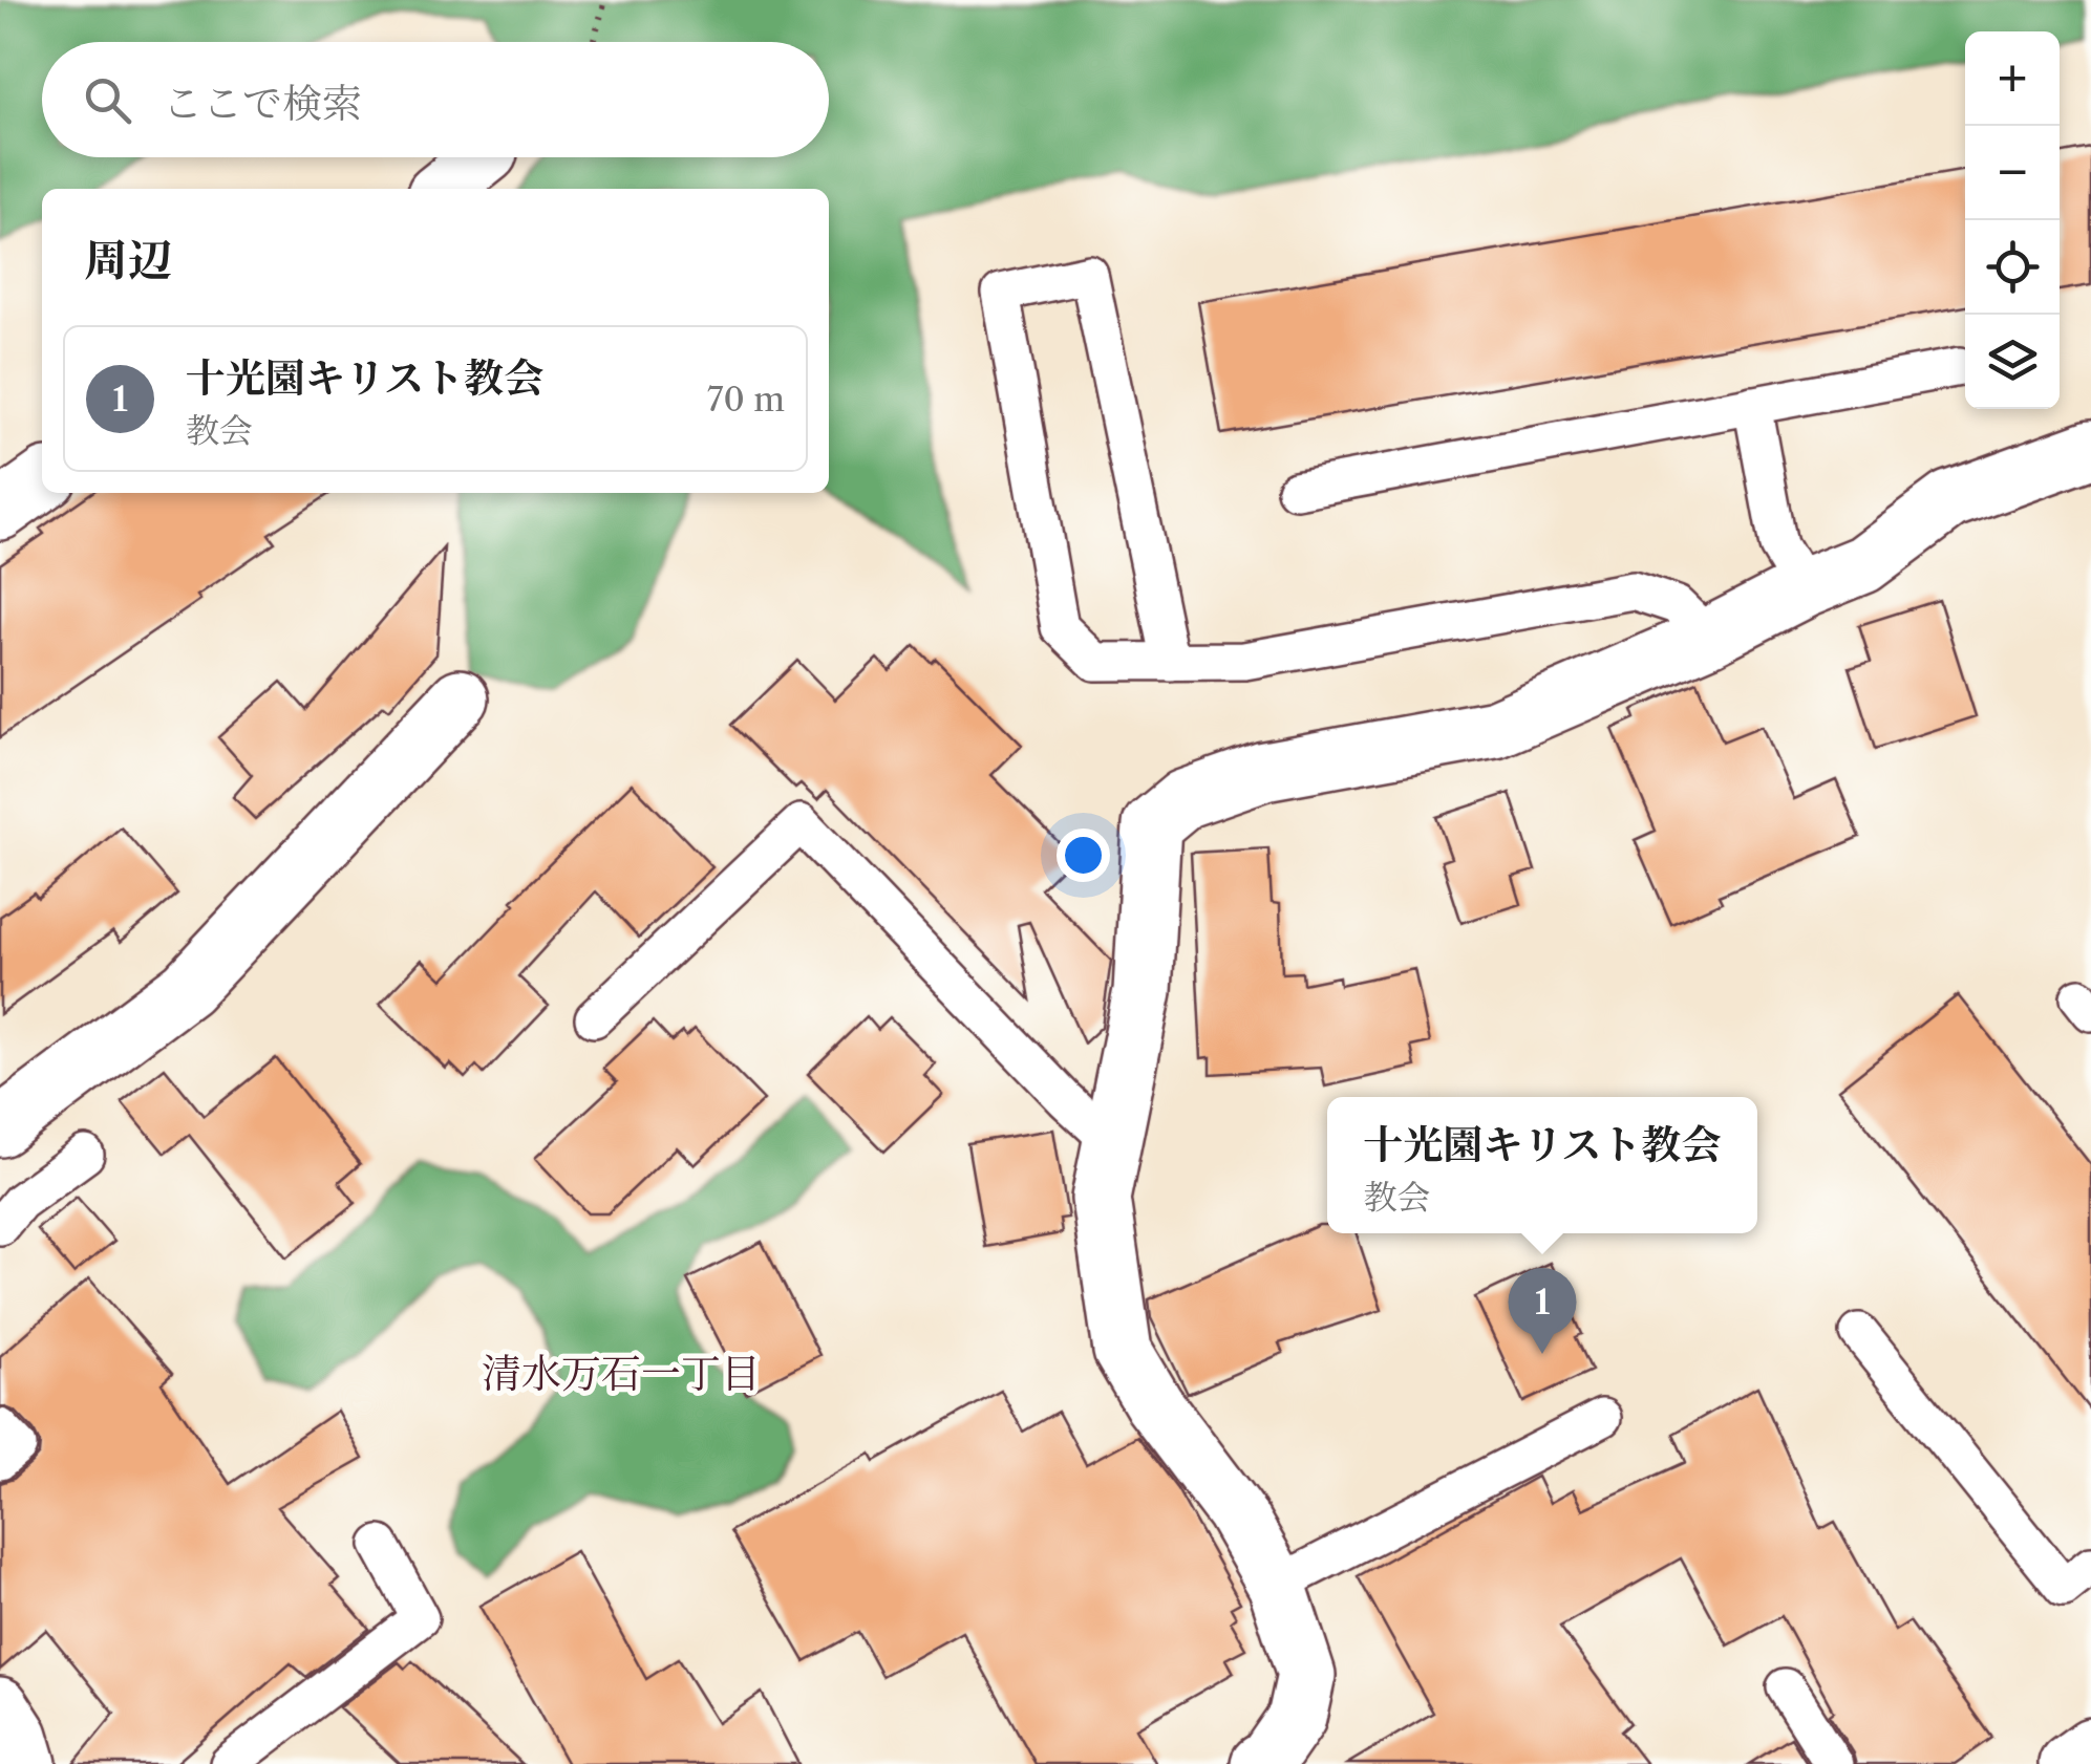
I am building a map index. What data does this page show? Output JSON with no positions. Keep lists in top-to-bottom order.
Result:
{
  "districts": ["清水万石一丁目"],
  "page": {
    "map_buttons": ["+", "−"],
    "search": "ここで検索",
    "heading": "周辺",
    "list": [
      {
        "mark": "1",
        "name": "十光園キリスト教会",
        "note": "教会",
        "value": "70 m"
      }
    ],
    "popup": ["十光園キリスト教会", "教会"],
    "pins": "1"
  }
}
